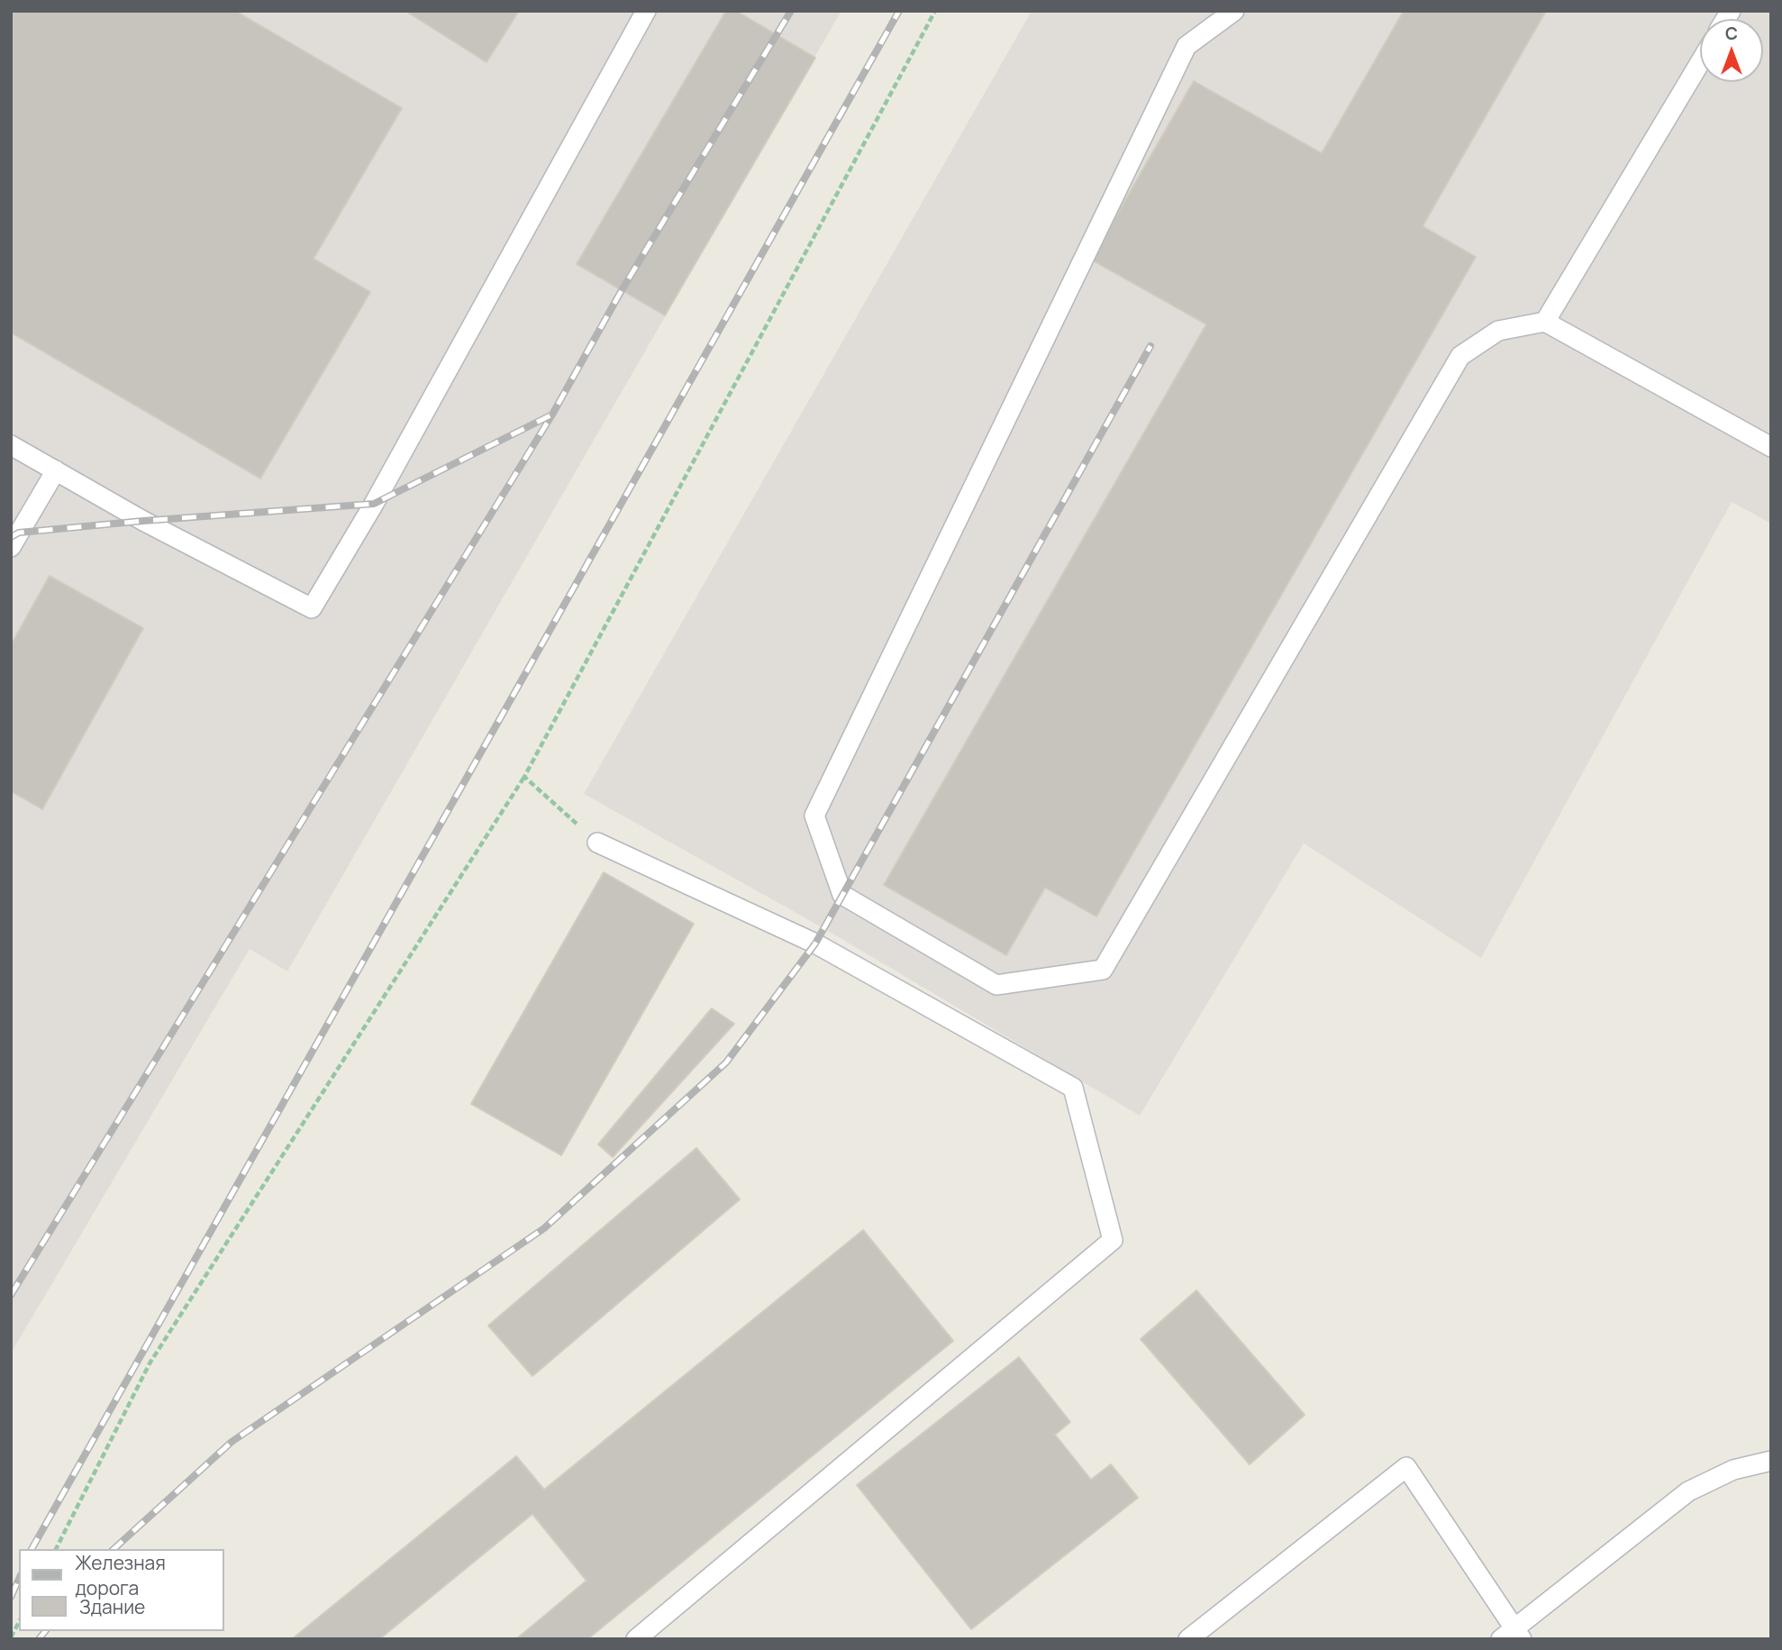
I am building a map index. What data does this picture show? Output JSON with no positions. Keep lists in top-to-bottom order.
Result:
{
  "legend": ["Железная дорога", "Здание"],
  "north": "top"
}
